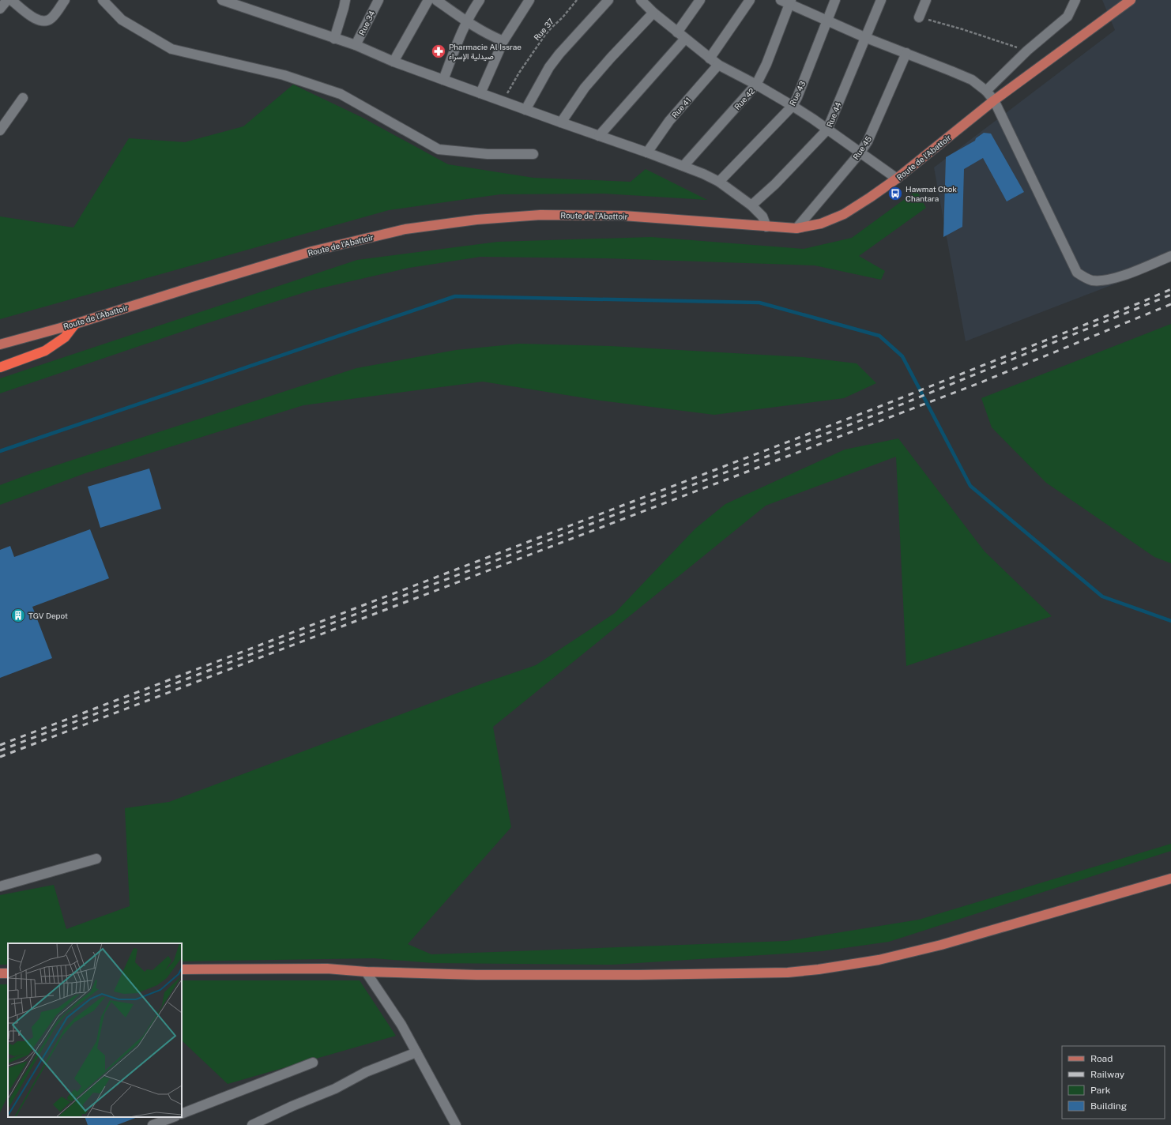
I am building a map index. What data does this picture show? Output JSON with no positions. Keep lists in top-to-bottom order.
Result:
{
  "streets": {
    "main road": ["Route de l’Abattoir"],
    "street": [
      "Rue 34",
      "Rue 43",
      "Rue 42",
      "Rue 41",
      "Rue 44",
      "Rue 45"
    ],
    "path": ["Rue 37"]
  },
  "crossings": [
    ["Rue 45", "Route de l’Abattoir"]
  ],
  "places": {
    "pharmacy": ["Pharmacie Al Issrae صيدلية الإسراء"],
    "bus stop": ["Hawmat Chok Chantara"],
    "building": ["TGV Depot"]
  },
  "legend": [
    "Road",
    "Railway",
    "Park",
    "Building"
  ]
}
